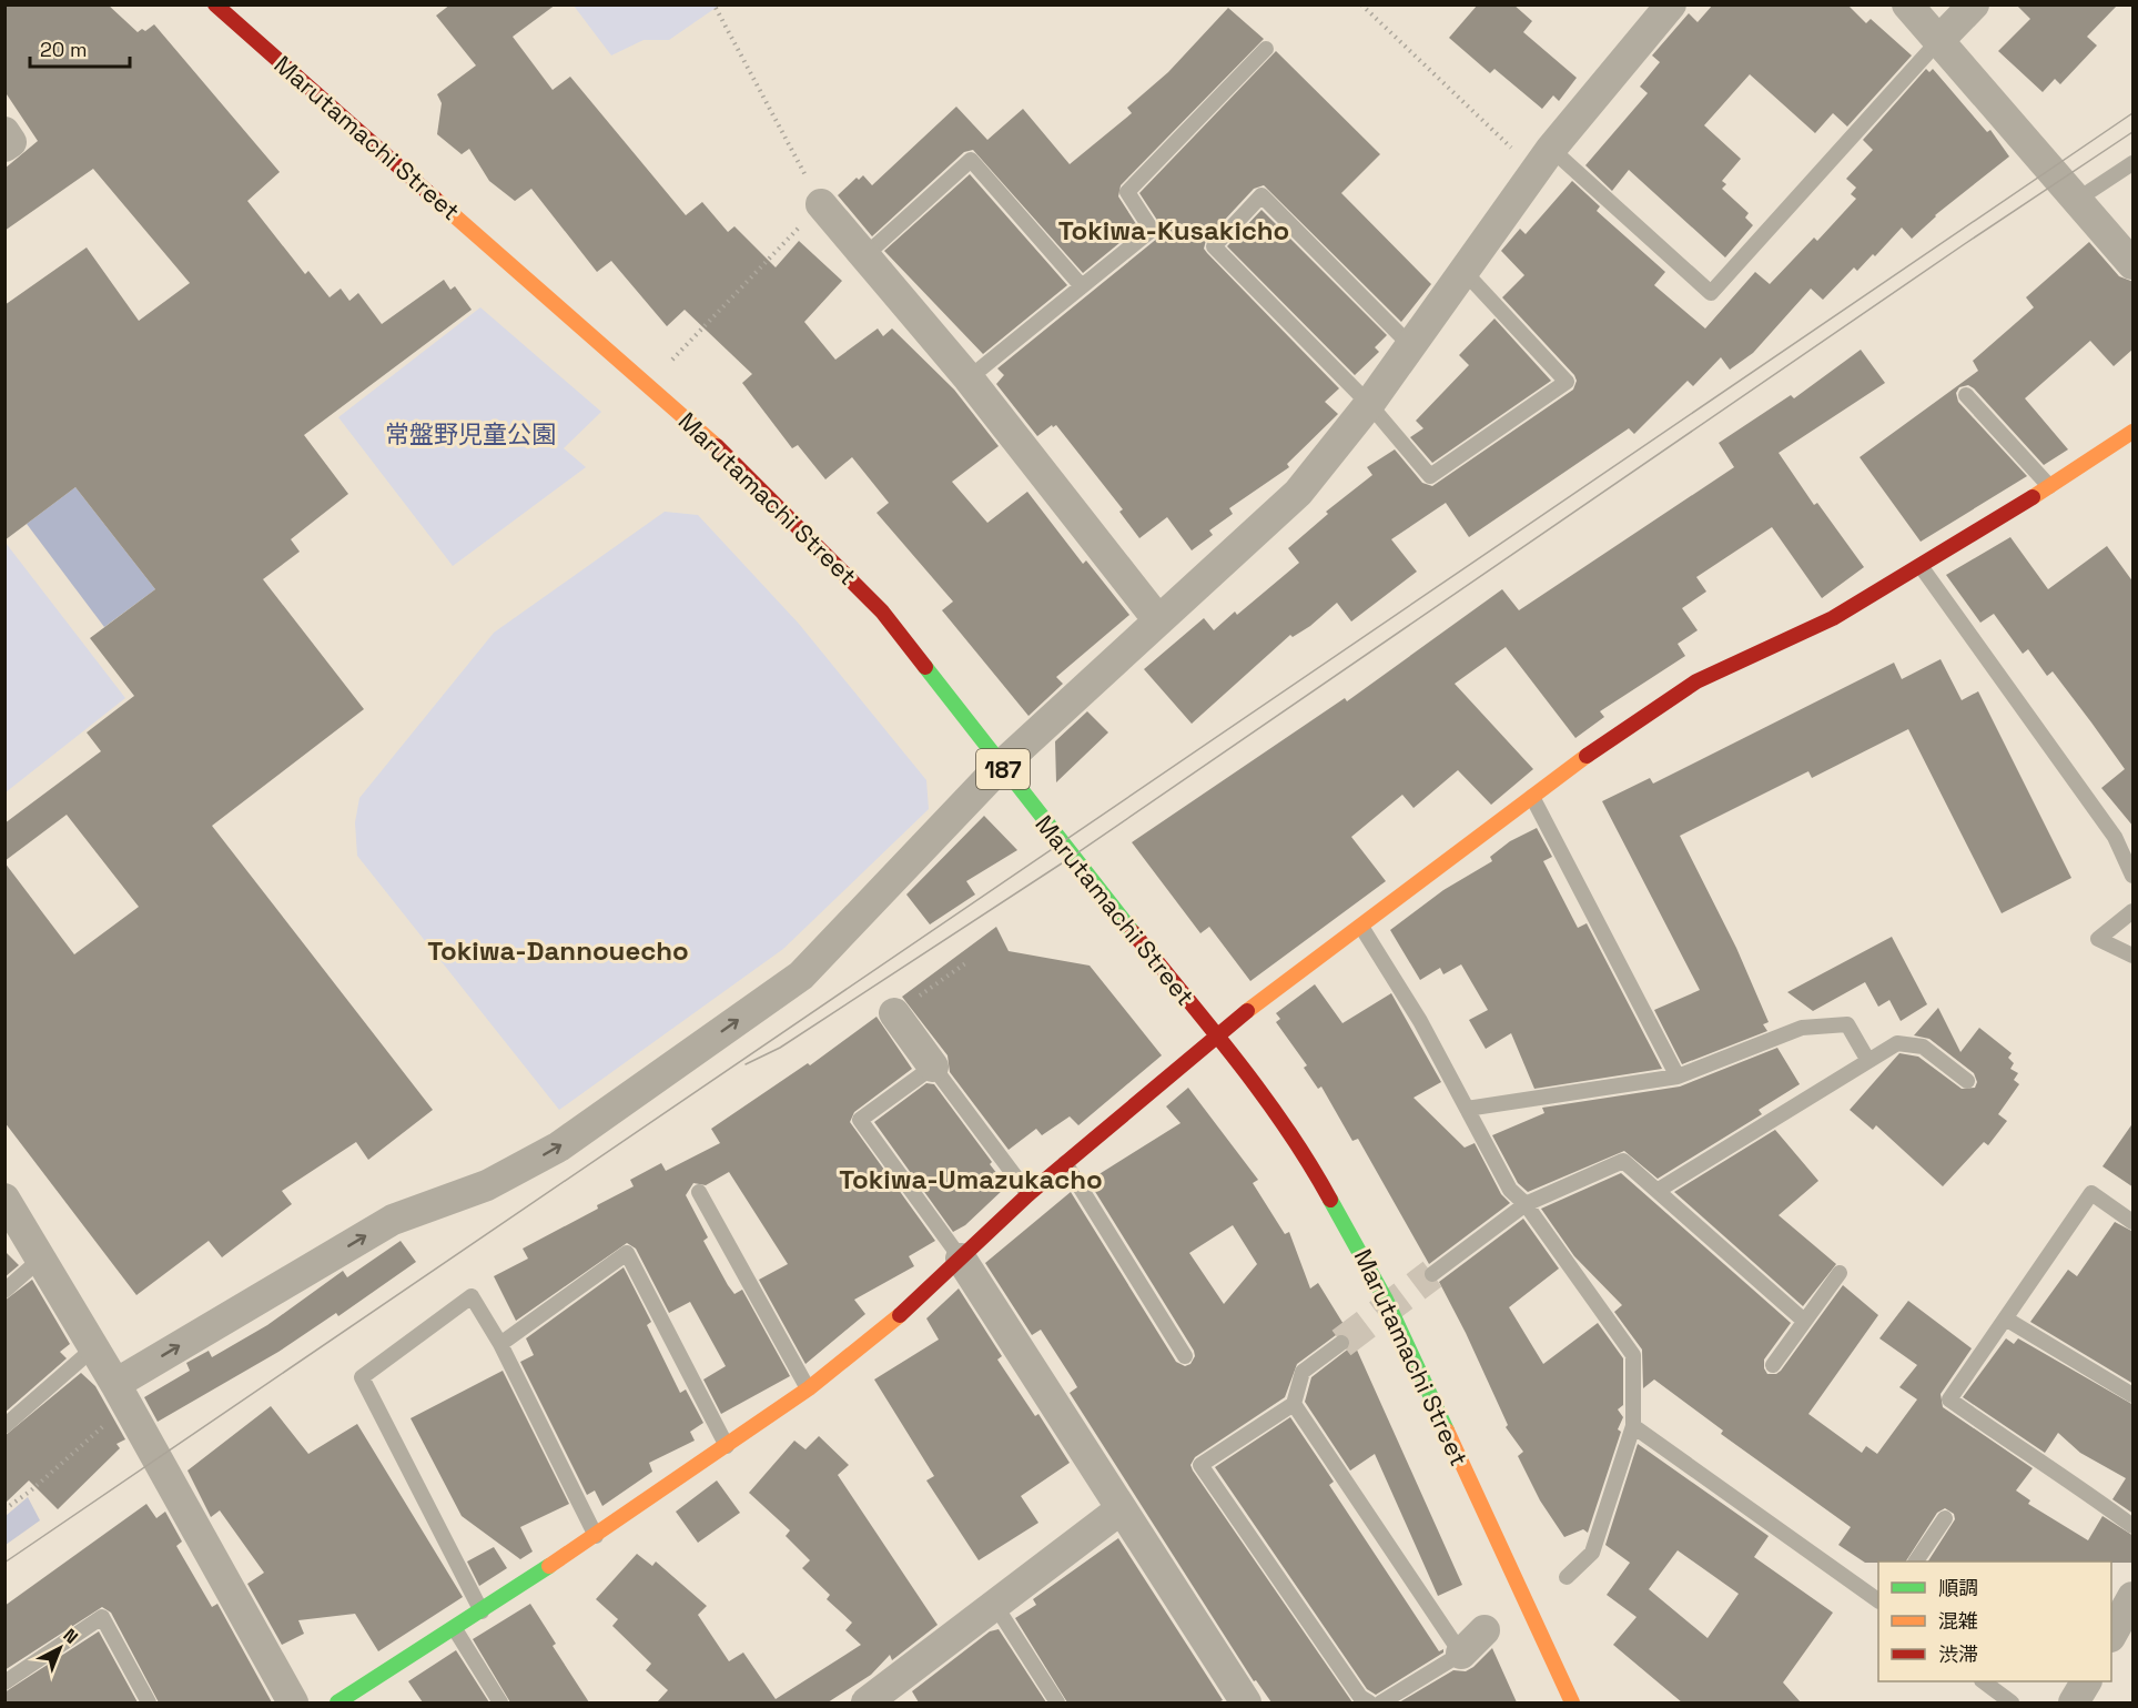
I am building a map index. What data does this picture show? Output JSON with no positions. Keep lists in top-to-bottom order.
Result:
{
  "streets": {
    "street": ["Marutamachi Street", "187"]
  },
  "districts": ["Tokiwa-Kusakicho", "Tokiwa-Dannouecho", "Tokiwa-Umazukacho"],
  "parks": ["常盤野児童公園"],
  "legend": ["順調", "混雑", "渋滞"],
  "scale_bar": "20 m",
  "north": "top right"
}
